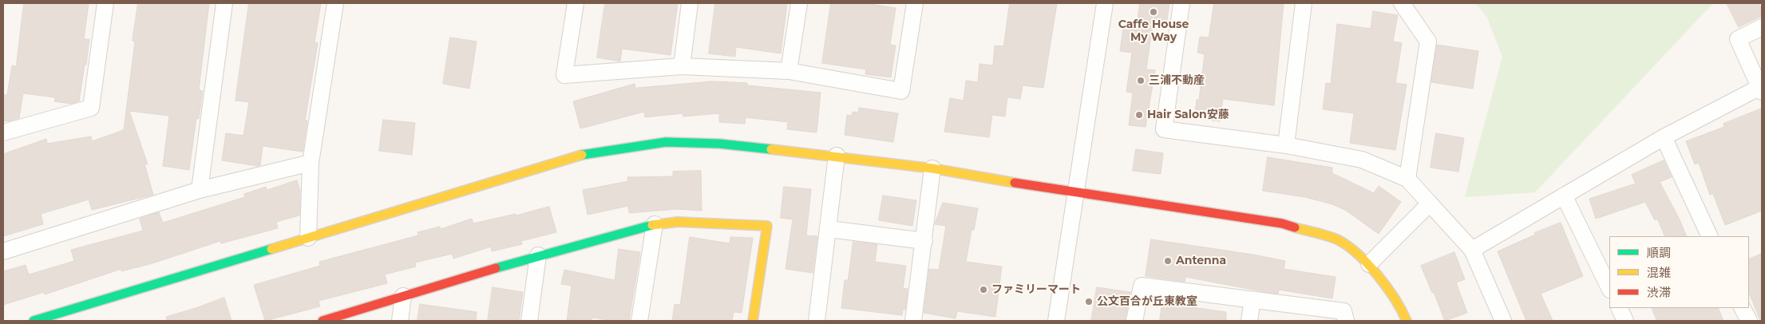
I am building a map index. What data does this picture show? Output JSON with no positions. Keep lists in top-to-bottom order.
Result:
{
  "places": [
    "Caffe House My Way",
    "三浦不動産",
    "Hair Salon安藤",
    "Antenna",
    "ファミリーマート",
    "公文百合が丘東教室"
  ],
  "legend": ["順調", "混雑", "渋滞"]
}
